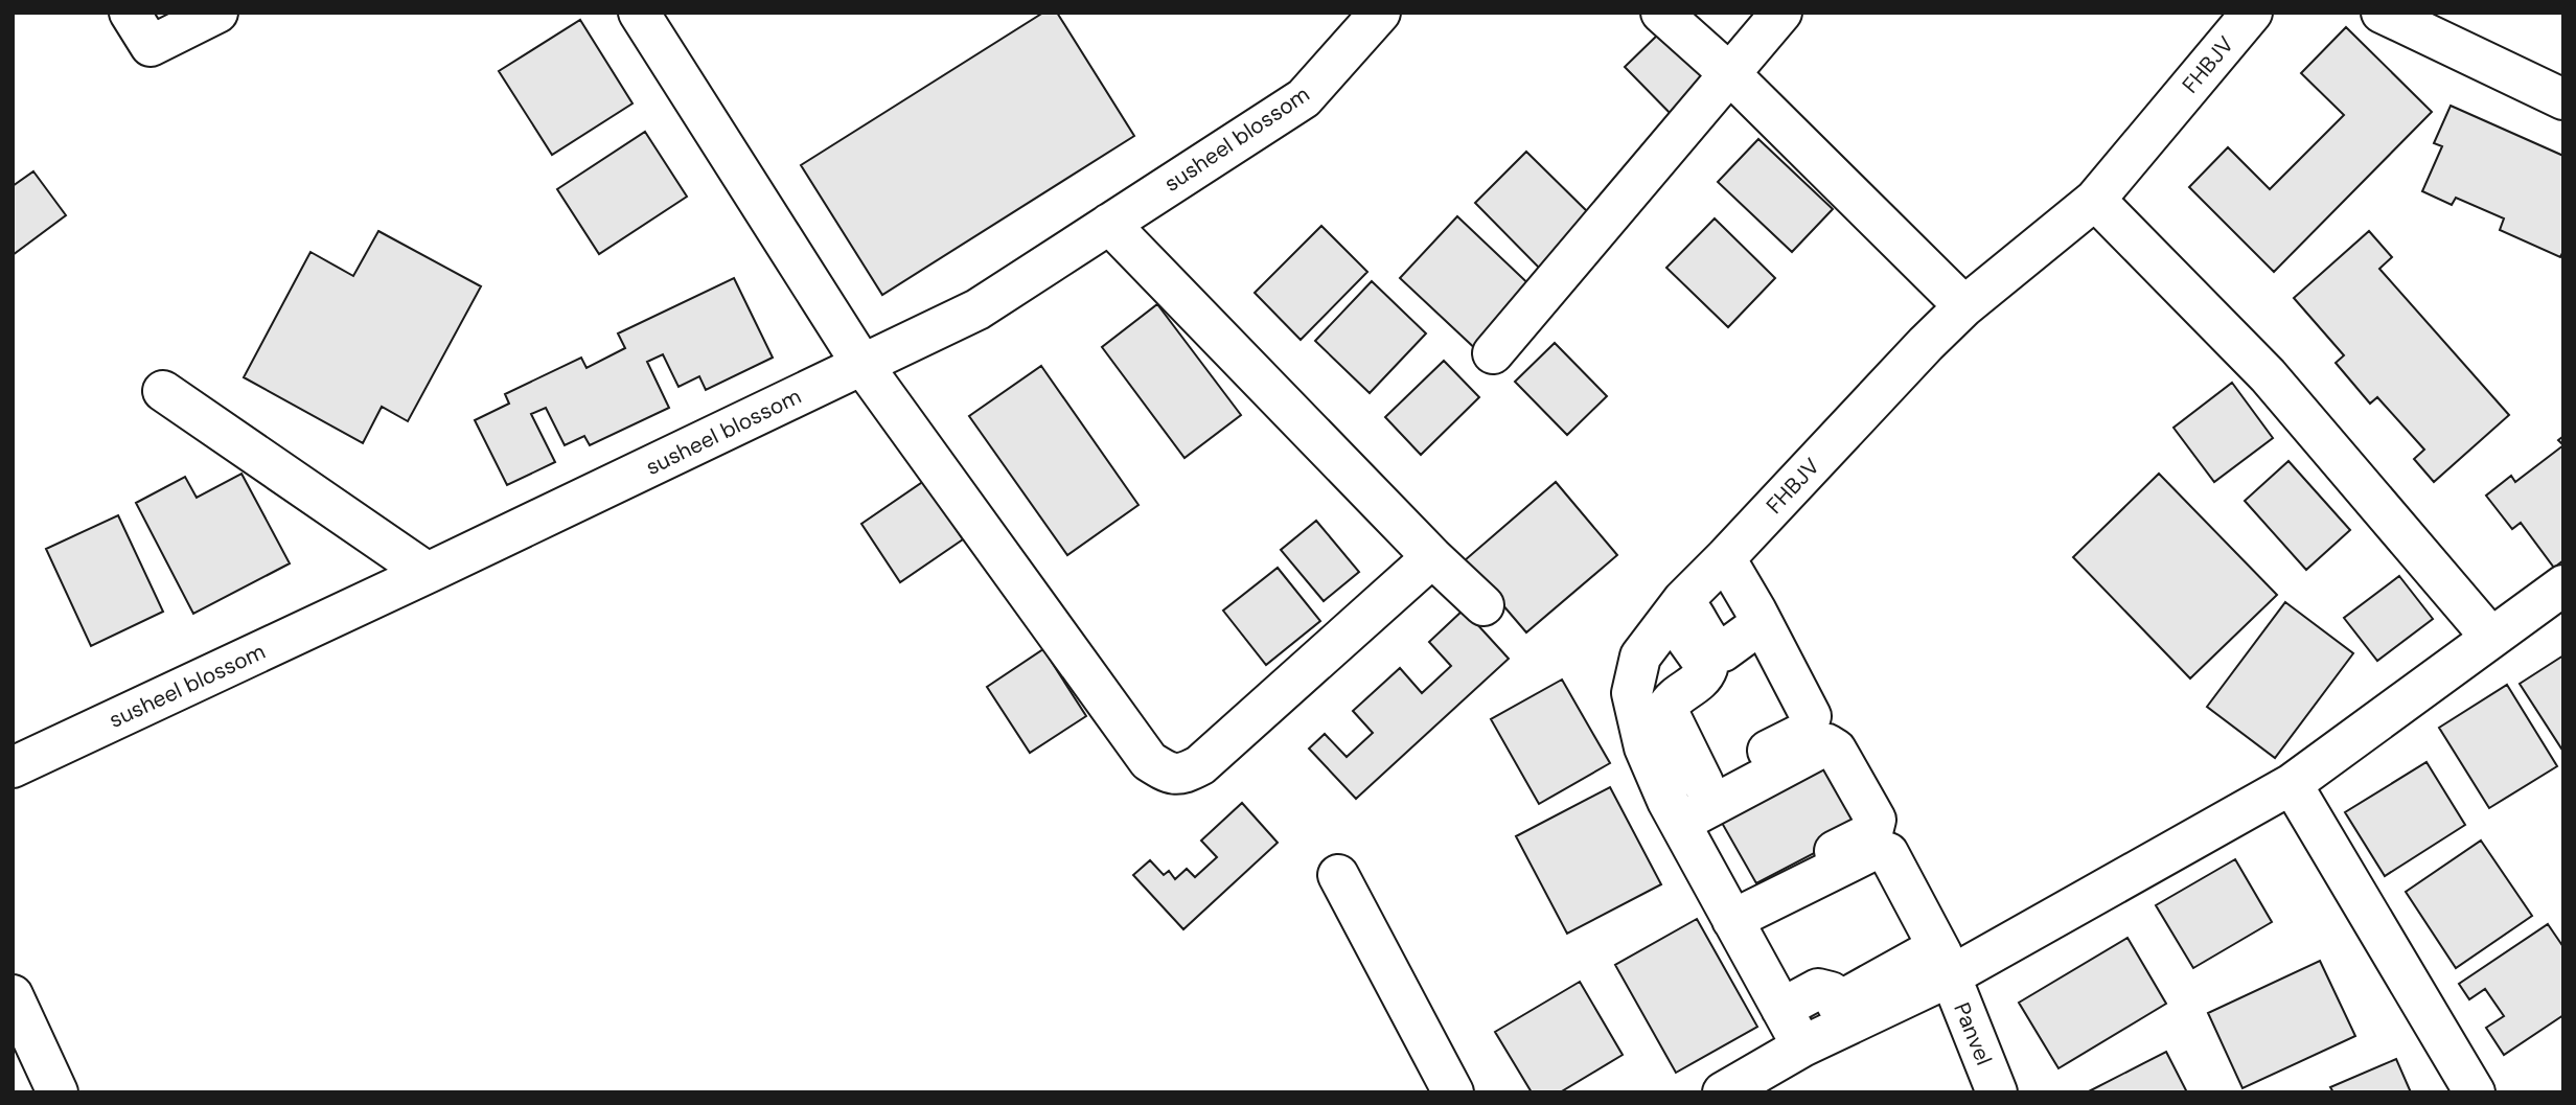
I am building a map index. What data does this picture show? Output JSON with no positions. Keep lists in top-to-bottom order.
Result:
{
  "streets": {
    "street": ["FHBJV", "susheel blossom", "Panvel"]
  },
  "crossings": [
    ["FHBJV", "Panvel"]
  ]
}
